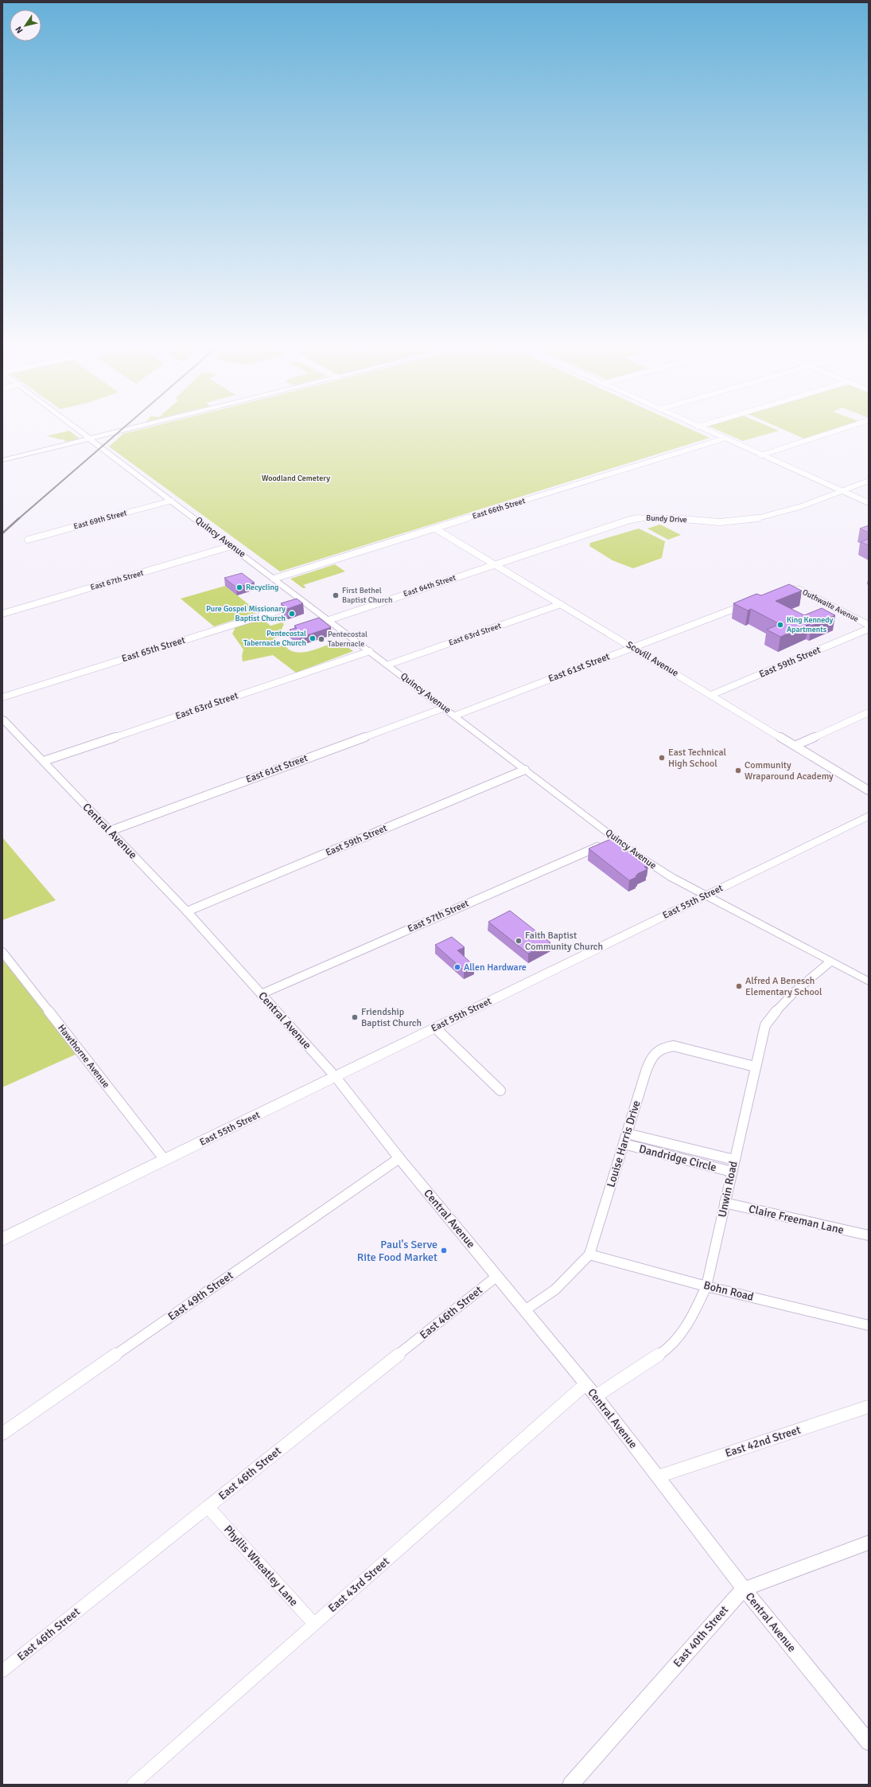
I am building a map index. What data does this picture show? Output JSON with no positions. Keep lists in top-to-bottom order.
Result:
{
  "streets": {
    "main road": ["East 55th Street"],
    "street": [
      "East 66th Street",
      "Bundy Drive",
      "East 69th Street",
      "Quincy Avenue",
      "East 67th Street",
      "East 64th Street",
      "Outhwaite Avenue",
      "East 63rd Street",
      "East 65th Street",
      "Scovill Avenue",
      "East 59th Street",
      "East 61st Street",
      "Central Avenue",
      "East 57th Street",
      "Hawthorne Avenue",
      "Louise Harris Drive",
      "Dandridge Circle",
      "Unwin Road",
      "Claire Freeman Lane",
      "Bohn Road",
      "East 49th Street",
      "East 46th Street",
      "East 42nd Street",
      "Phyllis Wheatley Lane",
      "East 43rd Street",
      "East 40th Street"
    ]
  },
  "crossings": [
    ["East 66th Street", "Quincy Avenue"],
    ["East 66th Street", "Scovill Avenue"],
    ["Bundy Drive", "East 64th Street"],
    ["Bundy Drive", "Scovill Avenue"],
    ["East 69th Street", "Quincy Avenue"],
    ["Quincy Avenue", "East 67th Street"],
    ["Quincy Avenue", "East 64th Street"],
    ["Quincy Avenue", "East 63rd Street"],
    ["Quincy Avenue", "East 65th Street"],
    ["Quincy Avenue", "East 59th Street"],
    ["Quincy Avenue", "East 61st Street"],
    ["Quincy Avenue", "East 55th Street"],
    ["Quincy Avenue", "East 57th Street"],
    ["Quincy Avenue", "Unwin Road"],
    ["East 64th Street", "Scovill Avenue"],
    ["East 63rd Street", "Scovill Avenue"],
    ["East 63rd Street", "Central Avenue"],
    ["Scovill Avenue", "East 59th Street"],
    ["Scovill Avenue", "East 61st Street"],
    ["East 59th Street", "Central Avenue"],
    ["East 61st Street", "Central Avenue"],
    ["Central Avenue", "East 55th Street"],
    ["Central Avenue", "East 57th Street"],
    ["Central Avenue", "Louise Harris Drive"],
    ["Central Avenue", "Unwin Road"],
    ["Central Avenue", "East 49th Street"],
    ["Central Avenue", "East 46th Street"],
    ["Central Avenue", "East 42nd Street"],
    ["Central Avenue", "East 43rd Street"],
    ["Central Avenue", "East 40th Street"],
    ["East 55th Street", "Hawthorne Avenue"],
    ["Louise Harris Drive", "Dandridge Circle"],
    ["Louise Harris Drive", "Unwin Road"],
    ["Louise Harris Drive", "Bohn Road"],
    ["Dandridge Circle", "Unwin Road"],
    ["Unwin Road", "Claire Freeman Lane"],
    ["Unwin Road", "Bohn Road"],
    ["East 46th Street", "Phyllis Wheatley Lane"],
    ["Phyllis Wheatley Lane", "East 43rd Street"]
  ],
  "parks": ["Woodland Cemetery"],
  "places": [
    "Recycling",
    "First Bethel Baptist Church",
    "Pure Gospel Missionary Baptist Church",
    "King Kennedy Apartments",
    "Pentecostal Tabernacle Church",
    "Pentecostal Tabernacle",
    "East Technical High School",
    "Community Wraparound Academy",
    "Faith Baptist Community Church",
    "Allen Hardware",
    "Alfred A Benesch Elementary School",
    "Friendship Baptist Church",
    "Paul's Serve Rite Food Market"
  ],
  "north": "bottom left"
}
